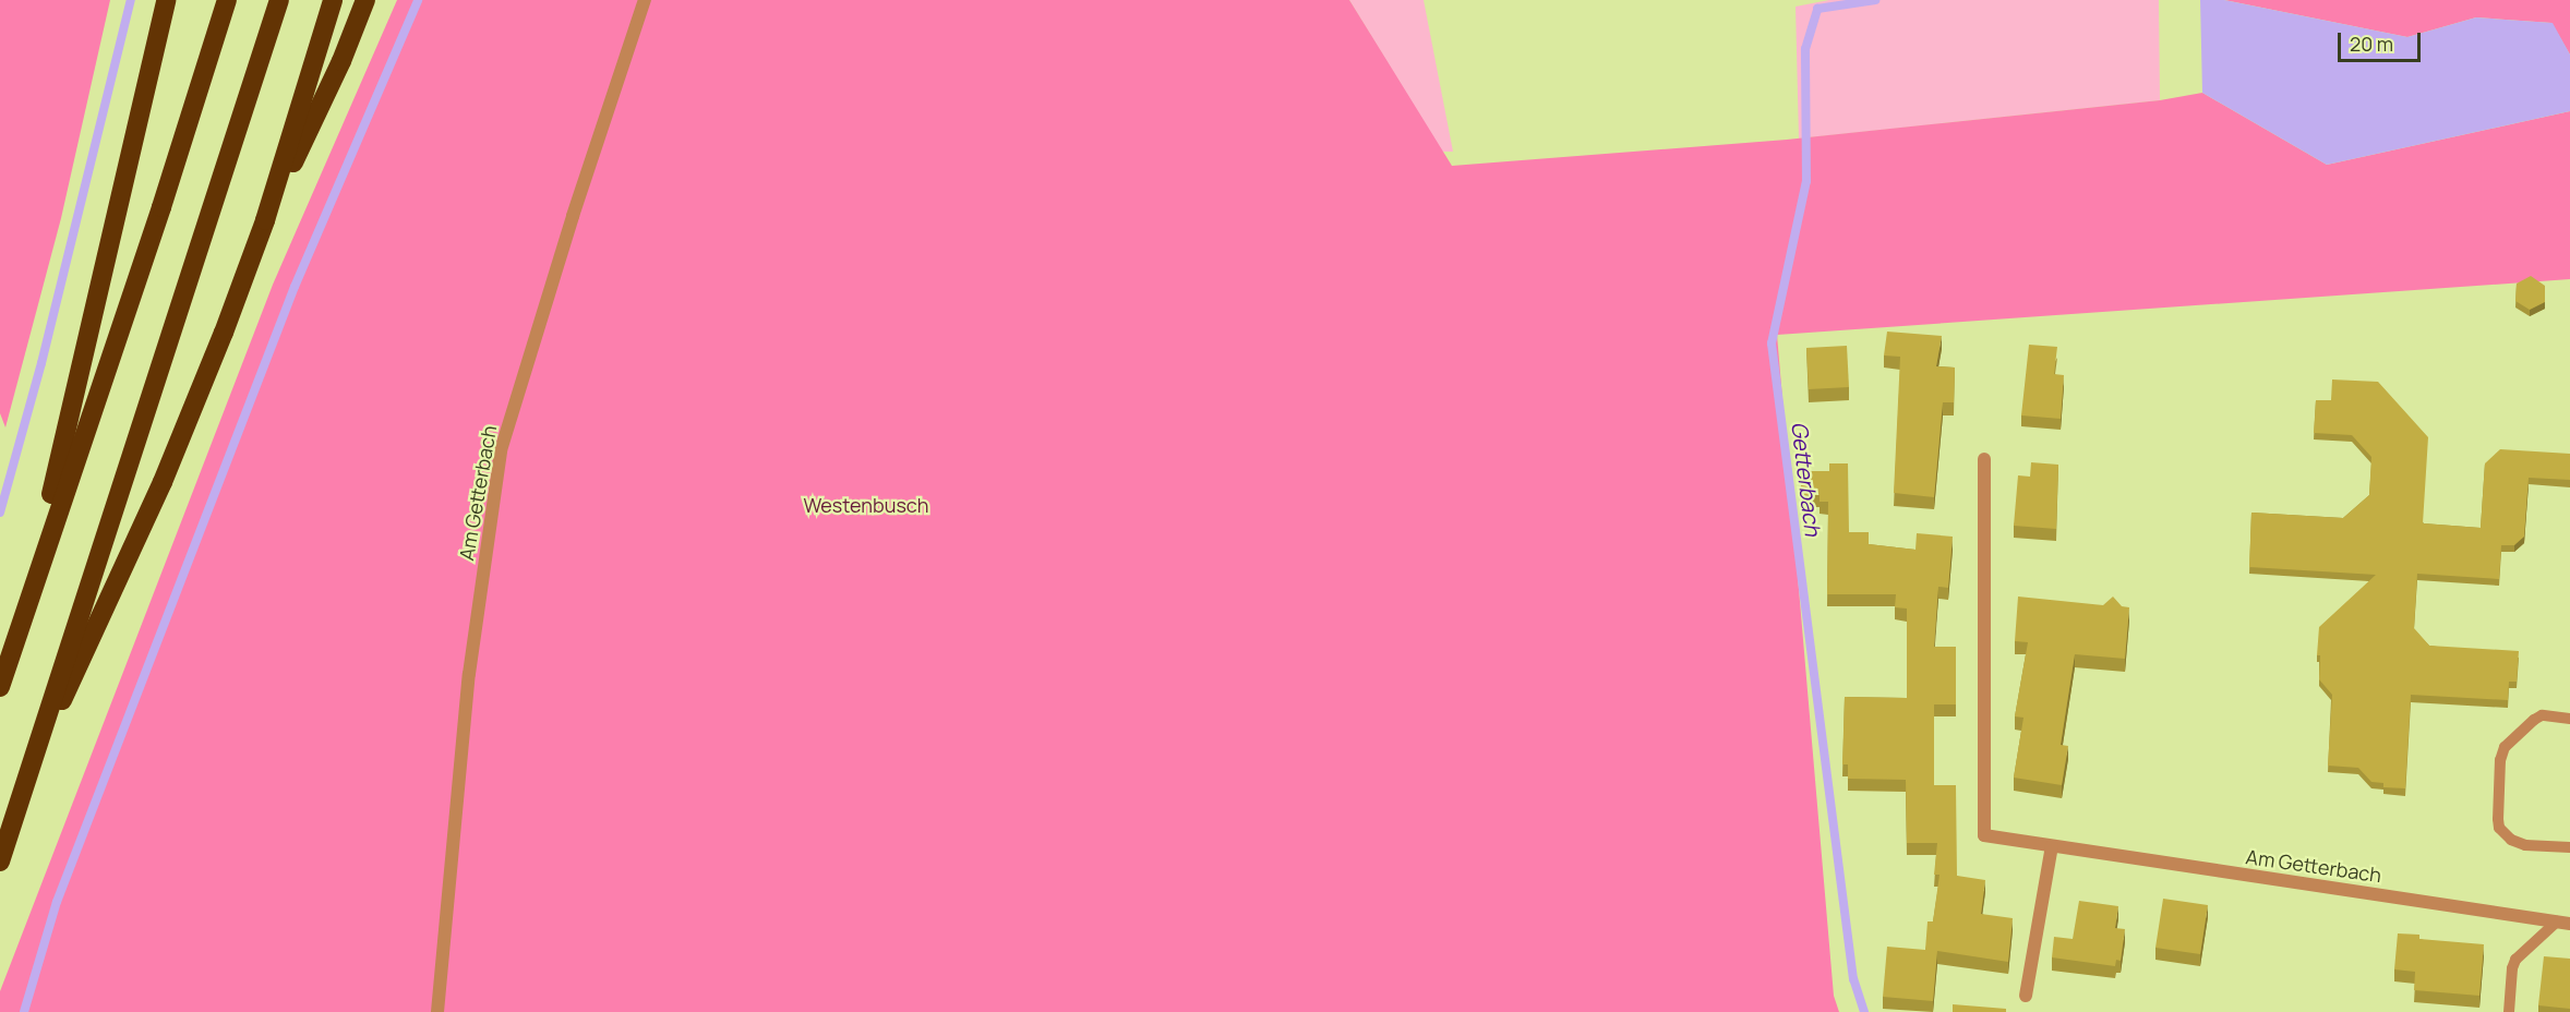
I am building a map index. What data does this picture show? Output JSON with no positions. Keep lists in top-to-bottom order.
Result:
{
  "streets": {
    "street": ["Am Getterbach"]
  },
  "water": ["Getterbach"],
  "parks": ["Westenbusch"],
  "scale_bar": "20 m"
}
